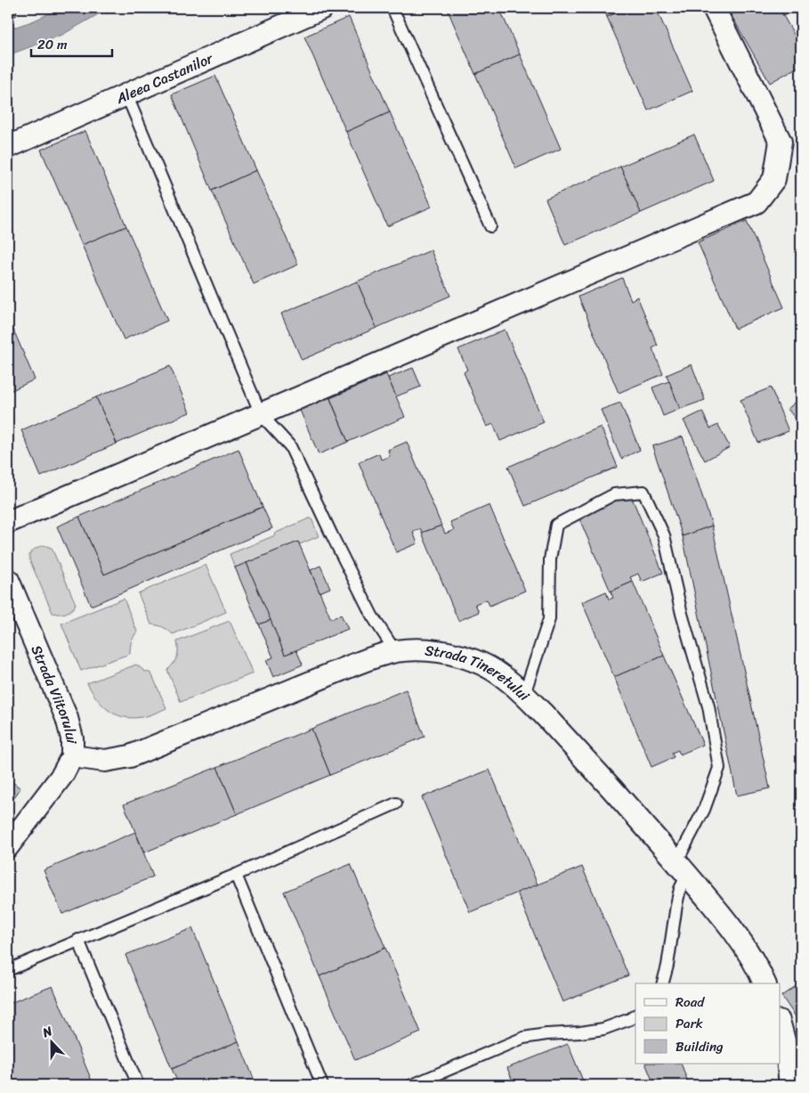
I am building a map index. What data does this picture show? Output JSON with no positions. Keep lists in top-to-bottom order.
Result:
{
  "streets": {
    "street": ["Aleea Castanilor", "Strada Tineretului", "Strada Viitorului"]
  },
  "crossings": [
    ["Strada Tineretului", "Strada Viitorului"]
  ],
  "legend": ["Road", "Park", "Building"],
  "scale_bar": "20 m",
  "north": "top"
}
